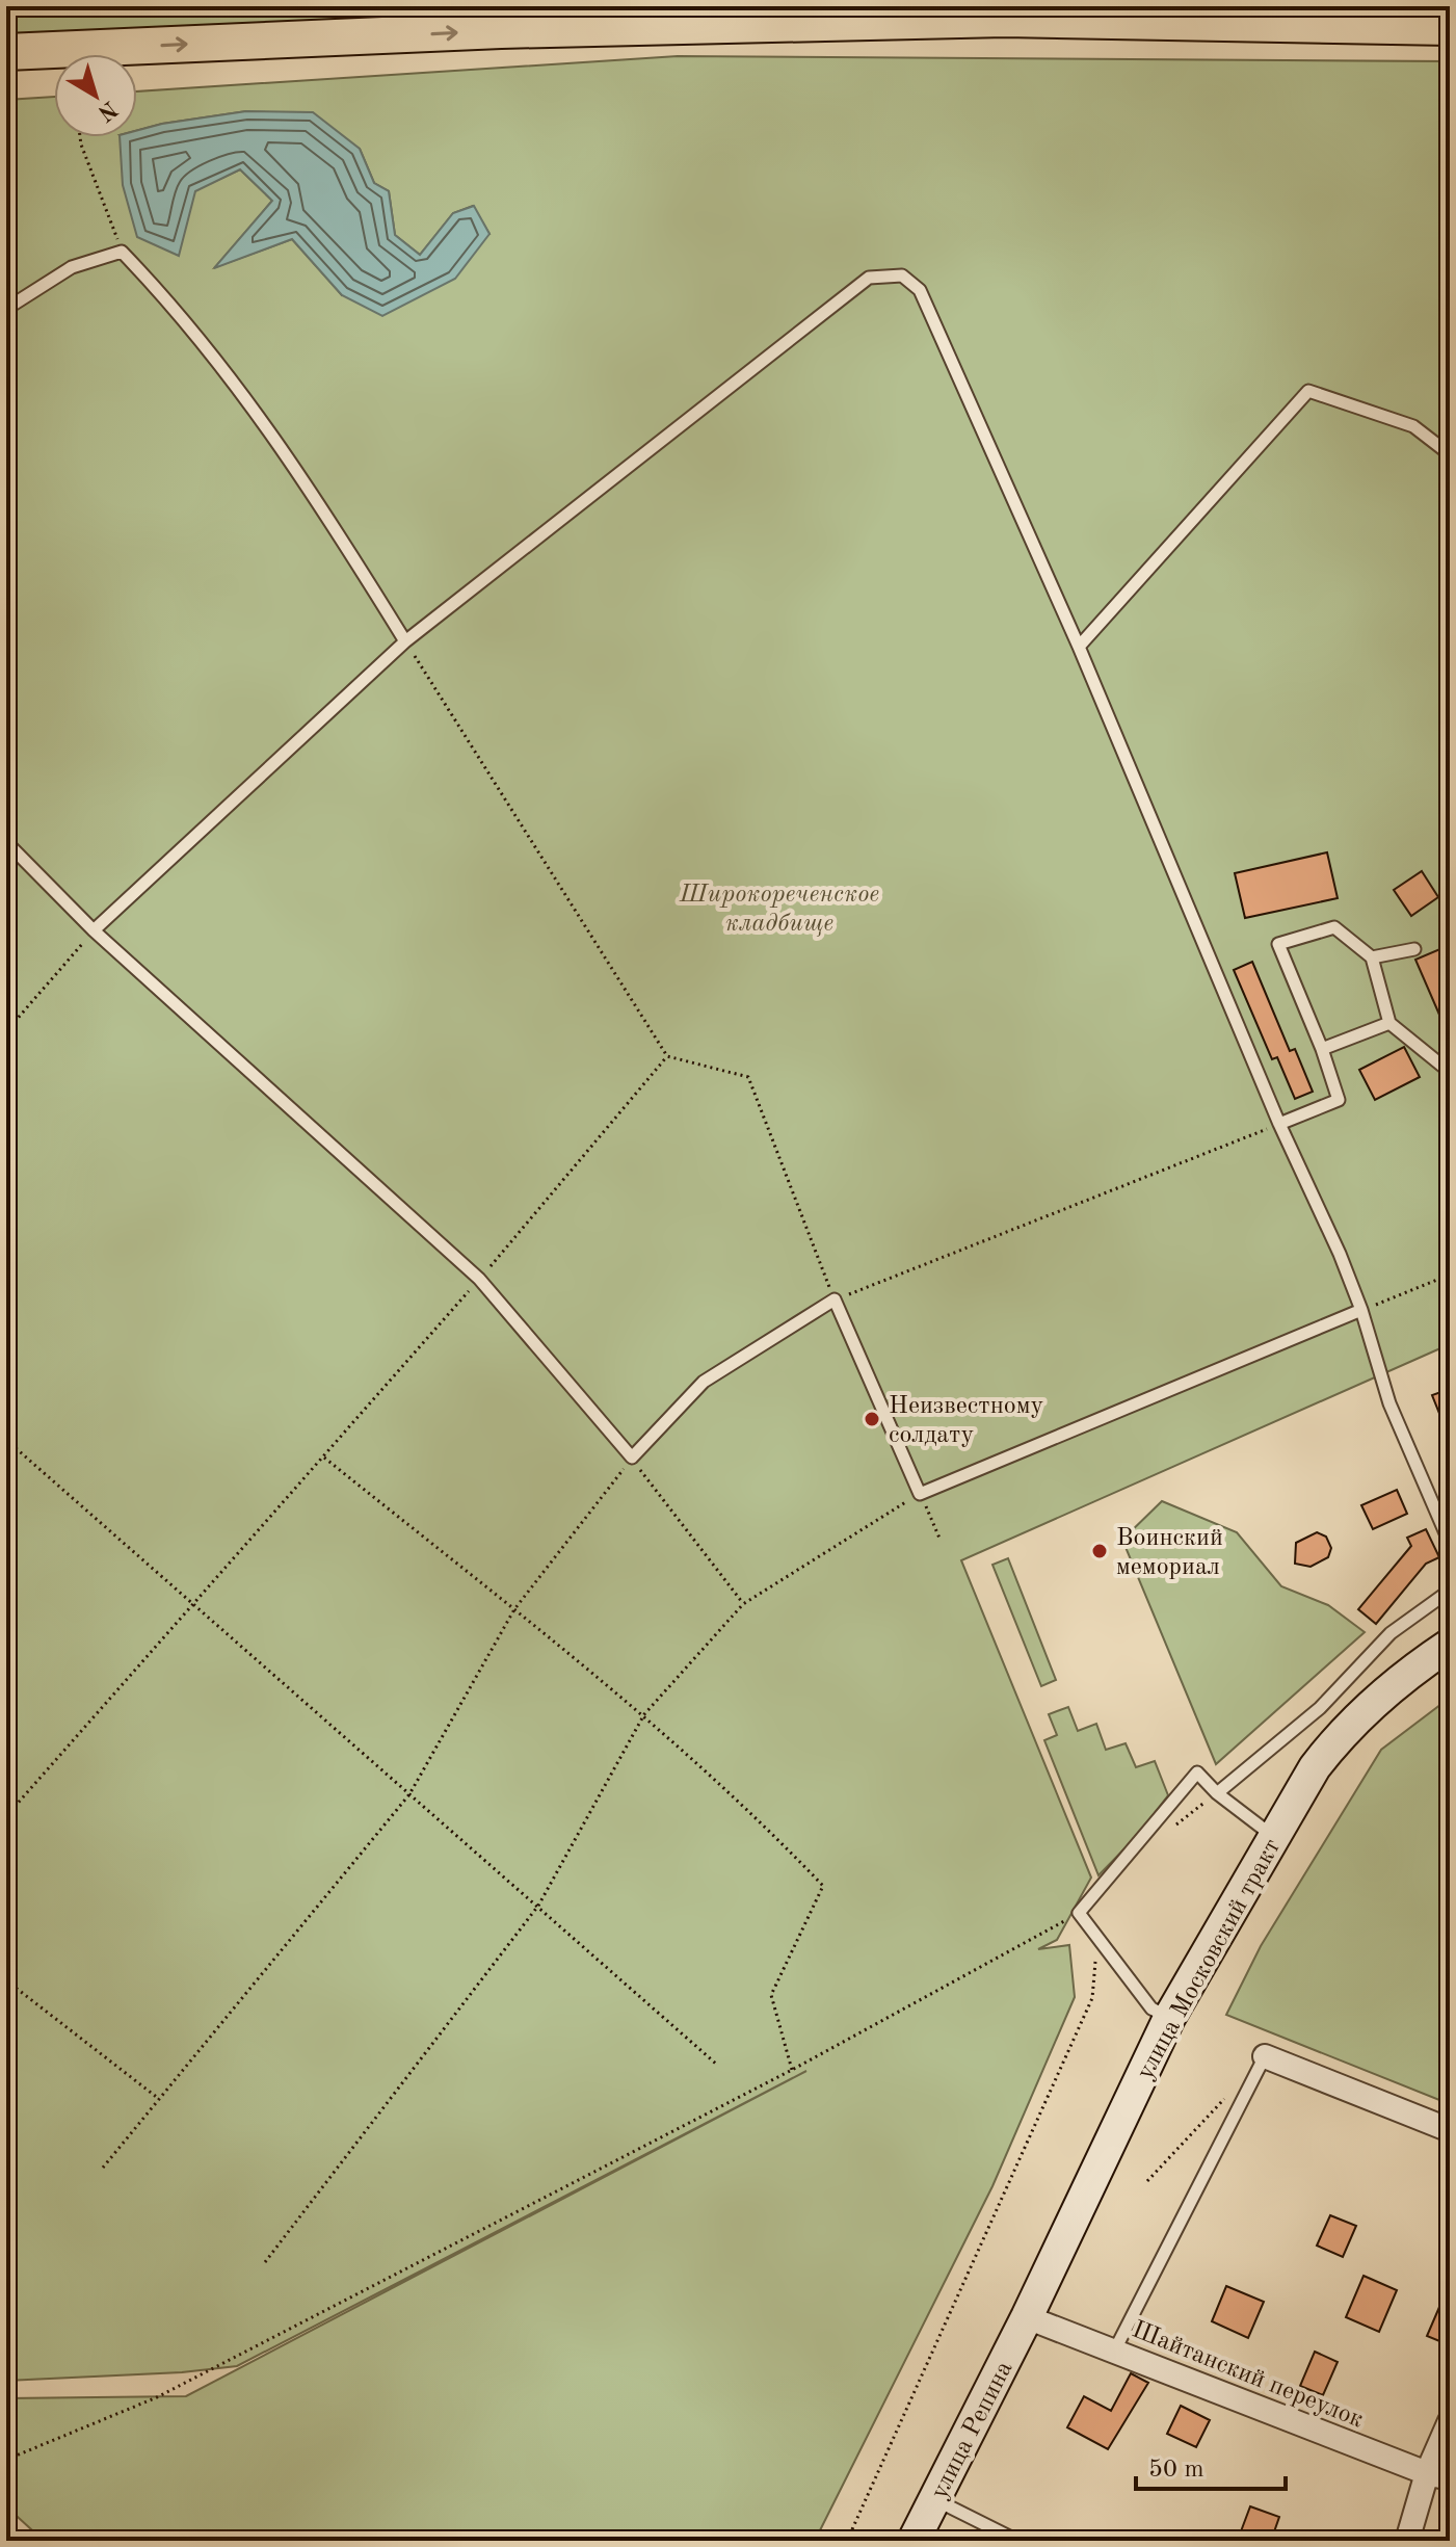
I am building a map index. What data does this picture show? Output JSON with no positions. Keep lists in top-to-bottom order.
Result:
{
  "streets": {
    "main road": ["улица Московский тракт", "улица Репина"],
    "street": ["Шайтанский переулок"]
  },
  "crossings": [
    ["улица Московский тракт", "Шайтанский переулок"],
    ["улица Московский тракт", "улица Репина"],
    ["Шайтанский переулок", "улица Репина"]
  ],
  "parks": ["Широкореченское кладбище"],
  "places": ["Неизвестному солдату", "Воинский мемориал"],
  "scale_bar": "50 m",
  "north": "bottom right"
}
